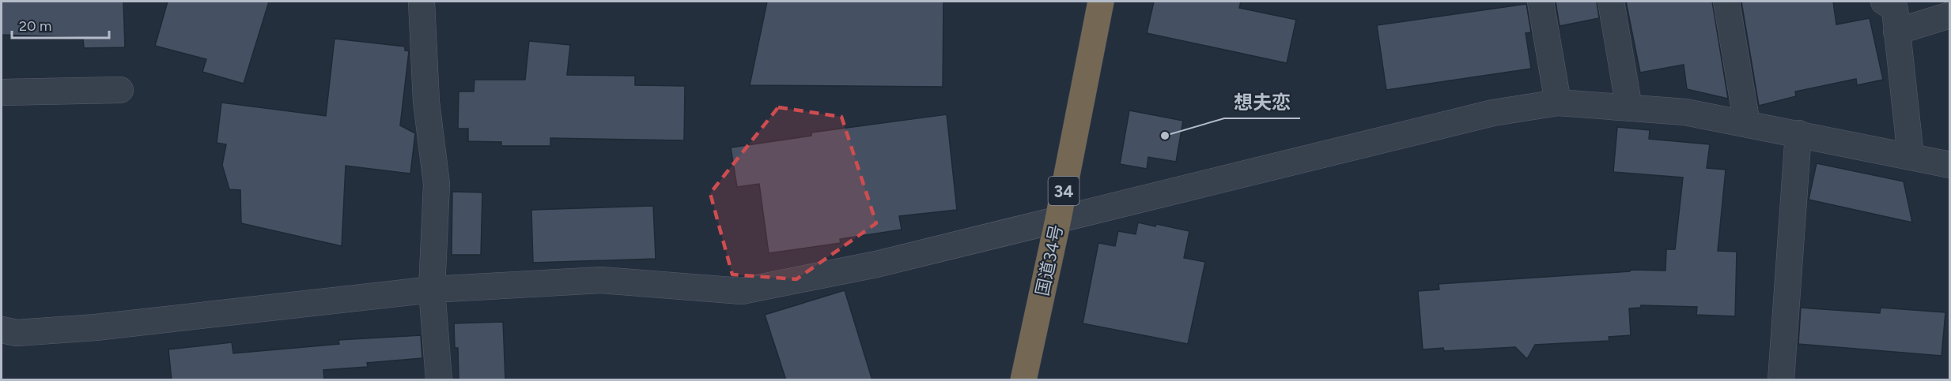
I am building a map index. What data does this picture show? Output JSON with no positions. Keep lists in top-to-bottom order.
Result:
{
  "streets": {
    "highway": ["34", "国道34号"]
  },
  "places": ["想夫恋"],
  "scale_bar": "20 m"
}
